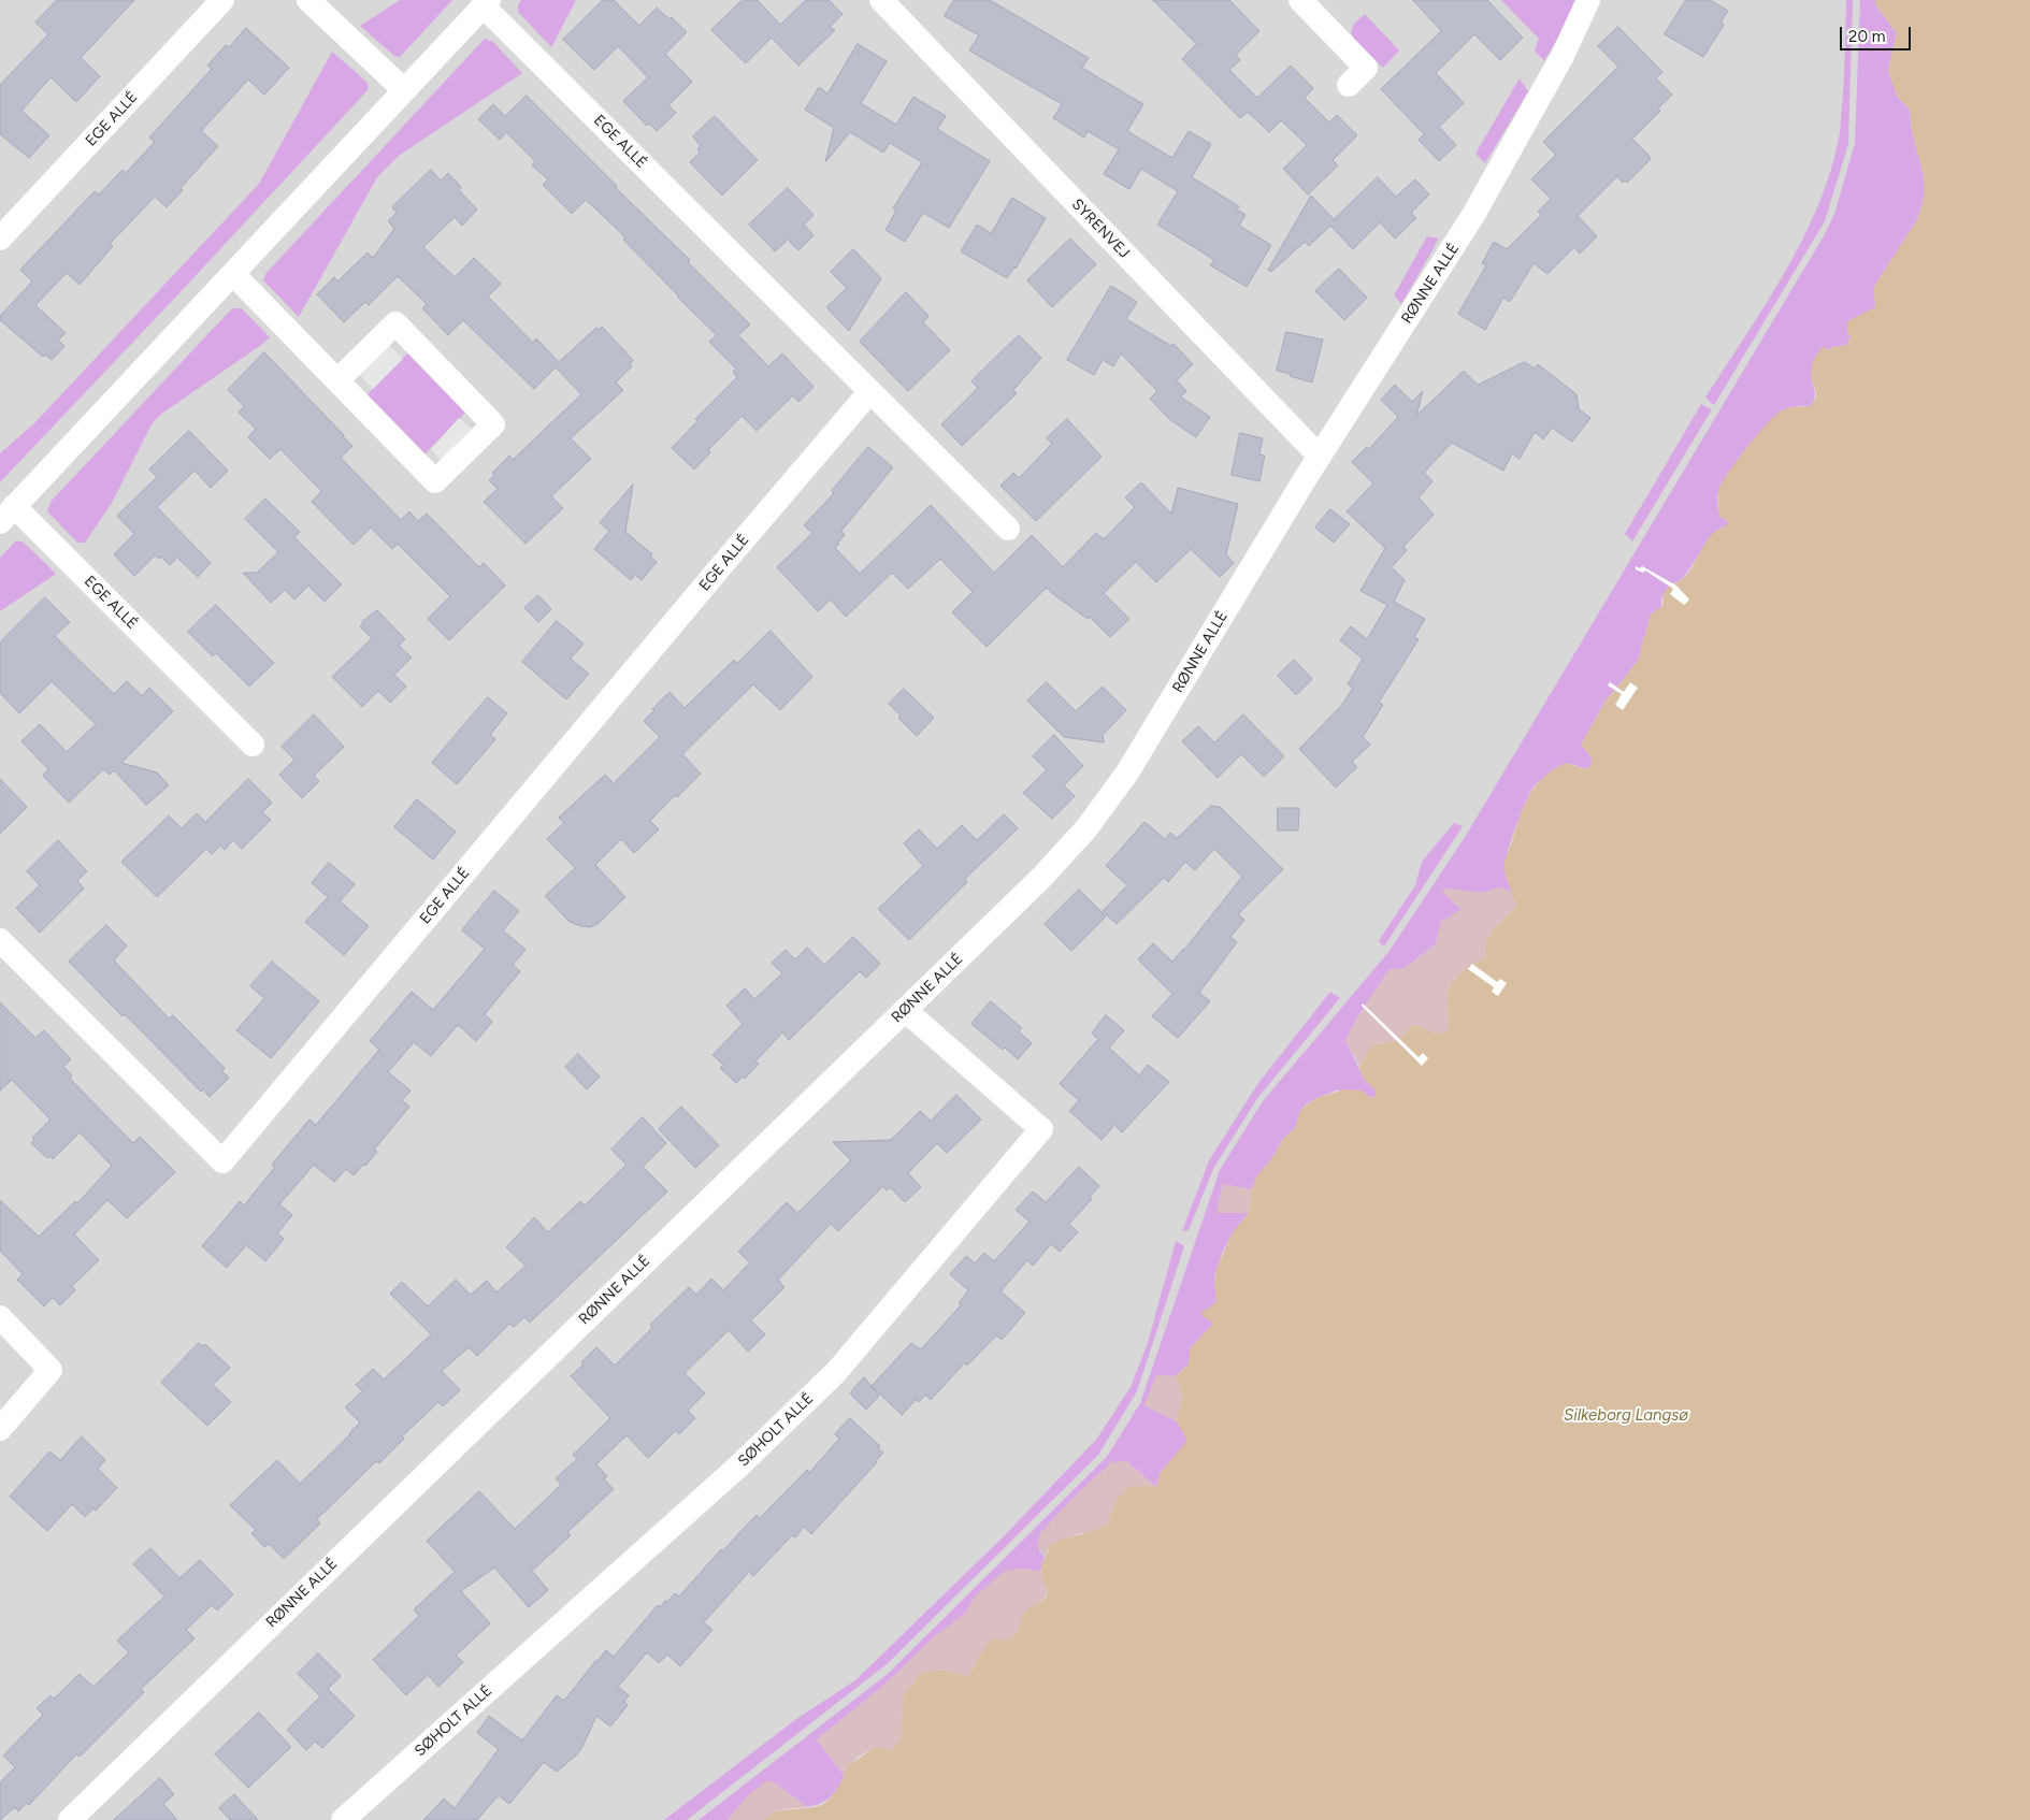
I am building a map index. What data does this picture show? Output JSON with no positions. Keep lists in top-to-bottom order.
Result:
{
  "streets": {
    "street": [
      "EGE ALLÉ",
      "SYRENVEJ",
      "RØNNE ALLÉ",
      "SØHOLT ALLÉ"
    ]
  },
  "crossings": [
    ["SYRENVEJ", "RØNNE ALLÉ"],
    ["RØNNE ALLÉ", "SØHOLT ALLÉ"]
  ],
  "water": ["Silkeborg Langsø"],
  "scale_bar": "20 m"
}
